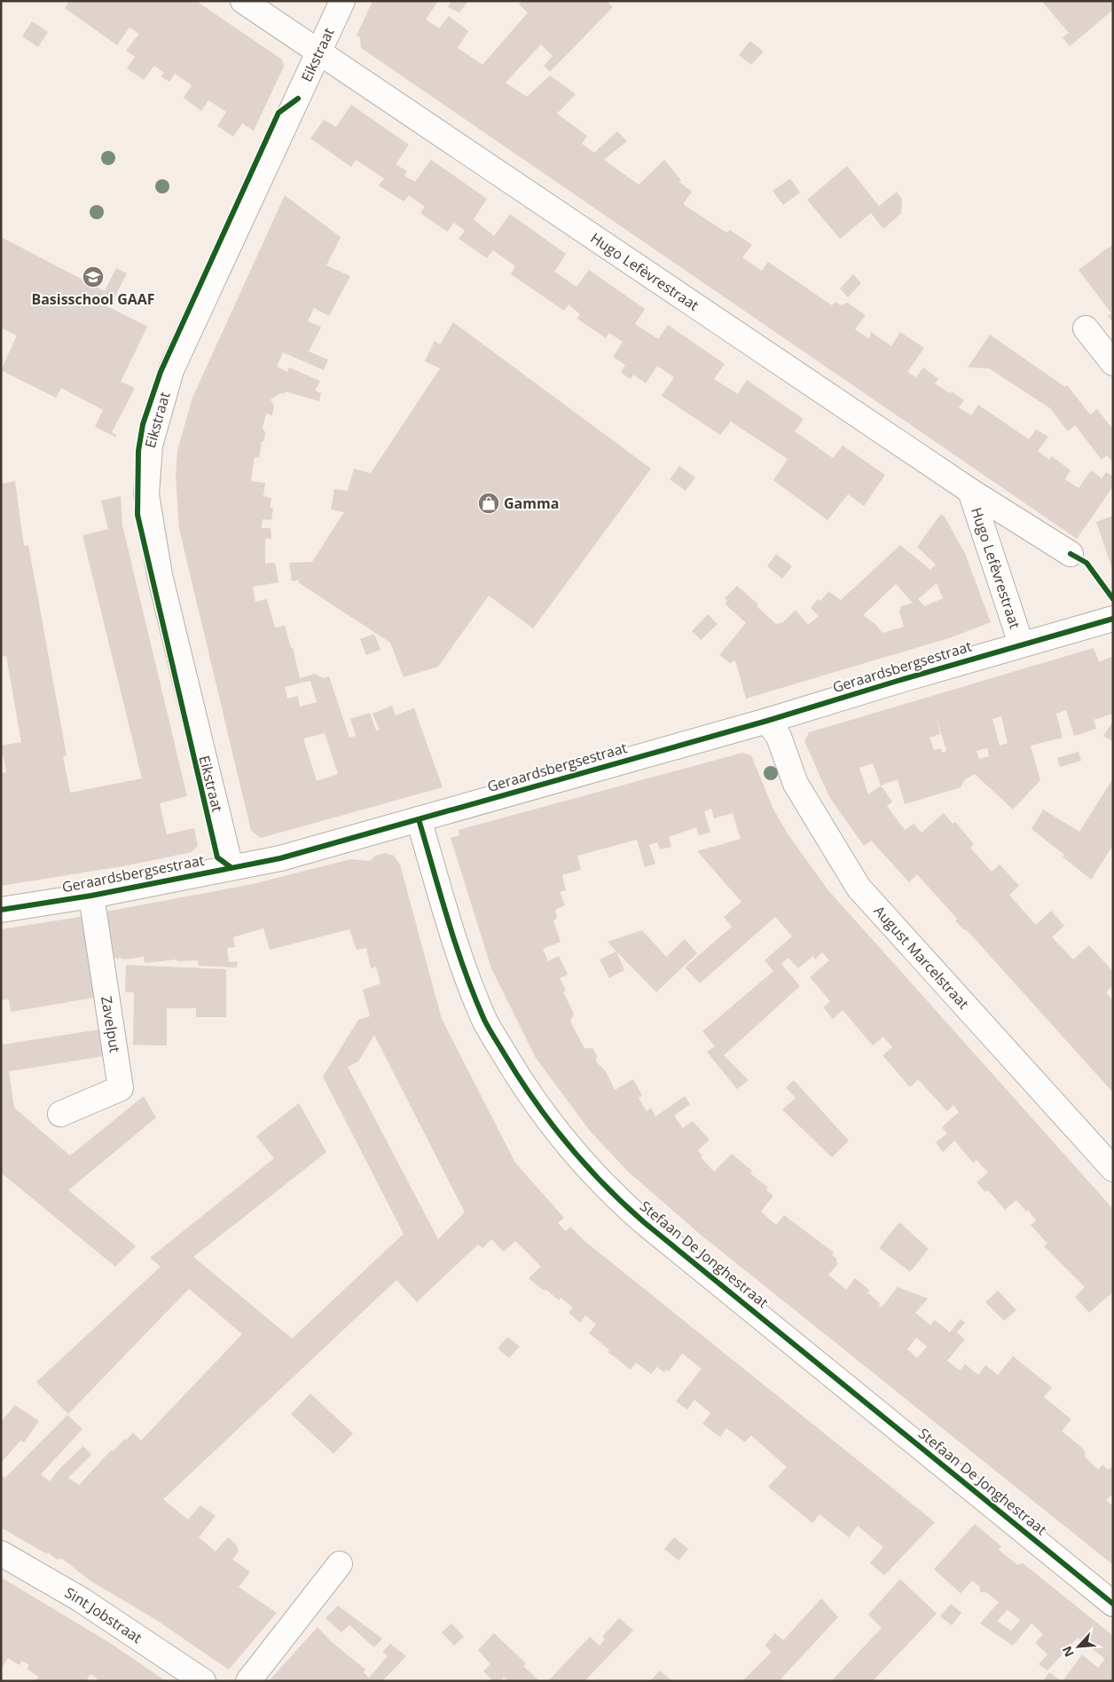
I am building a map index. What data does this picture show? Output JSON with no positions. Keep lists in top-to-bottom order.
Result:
{
  "streets": {
    "street": [
      "Eikstraat",
      "Hugo Lefèvrestraat",
      "Geraardsbergsestraat",
      "August Marcelstraat",
      "Zavelput",
      "Stefaan De Jonghestraat",
      "Sint Jobstraat"
    ]
  },
  "crossings": [
    ["Eikstraat", "Hugo Lefèvrestraat"],
    ["Eikstraat", "Geraardsbergsestraat"],
    ["Hugo Lefèvrestraat", "Geraardsbergsestraat"],
    ["Geraardsbergsestraat", "August Marcelstraat"],
    ["Geraardsbergsestraat", "Zavelput"],
    ["Geraardsbergsestraat", "Stefaan De Jonghestraat"]
  ],
  "places": {
    "school or university": ["Basisschool GAAF"],
    "shop": ["Gamma"]
  },
  "north": "bottom left"
}
